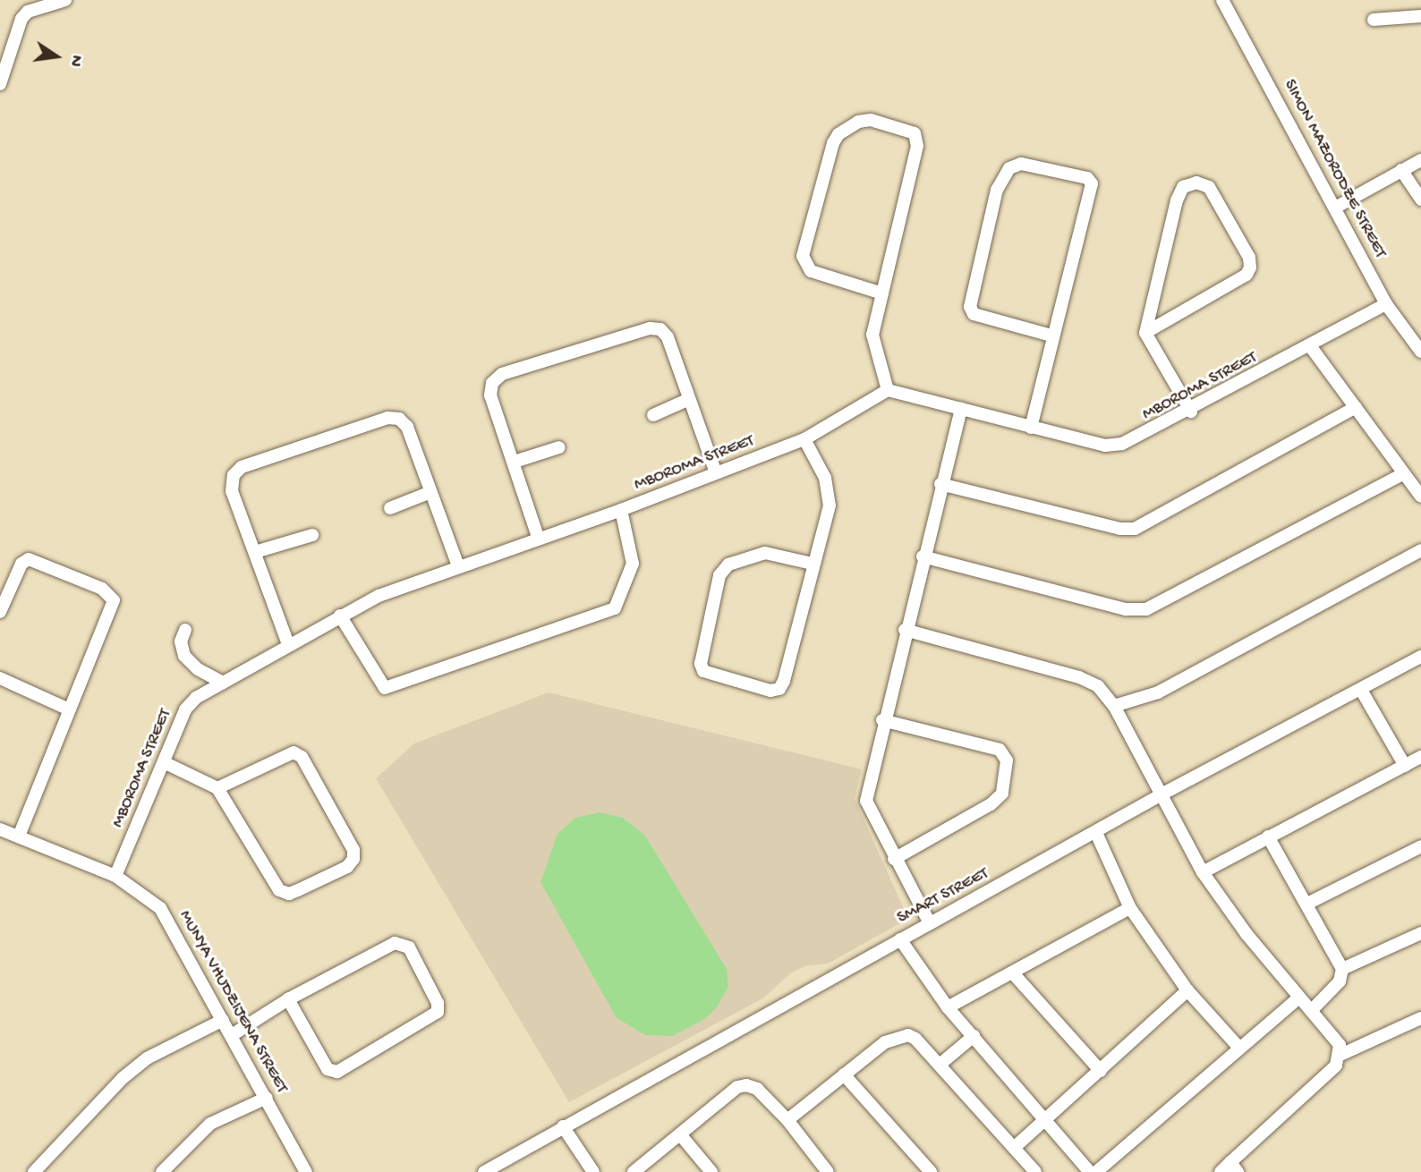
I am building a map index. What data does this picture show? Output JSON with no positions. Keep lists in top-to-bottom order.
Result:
{
  "streets": {
    "street": [
      "SIMON MAZORODZE STREET",
      "MBOROMA STREET",
      "SMART STREET",
      "MUNYA VHUDZIJENA STREET"
    ]
  },
  "crossings": [
    ["SIMON MAZORODZE STREET", "MBOROMA STREET"],
    ["MBOROMA STREET", "MUNYA VHUDZIJENA STREET"]
  ],
  "north": "right"
}
